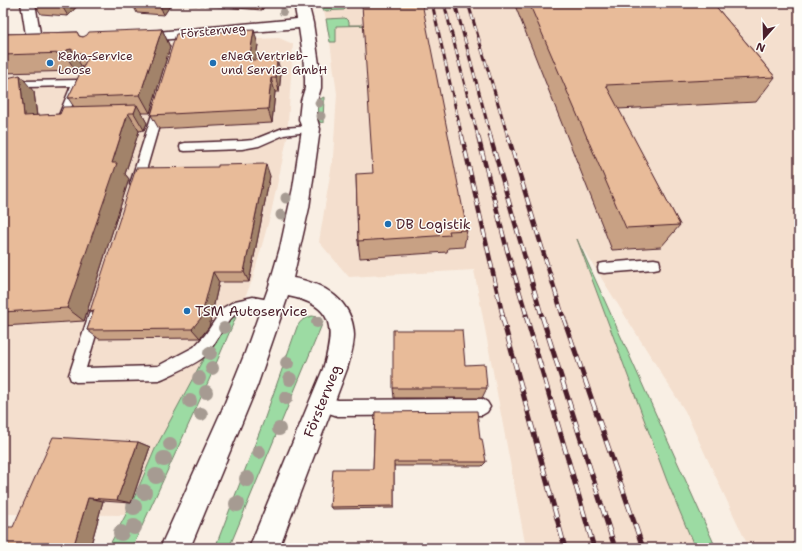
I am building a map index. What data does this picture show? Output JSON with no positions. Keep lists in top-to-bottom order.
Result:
{
  "streets": {
    "street": ["Försterweg"]
  },
  "places": [
    "Reha-Service Loose",
    "eNeG Vertrieb- und Service GmbH",
    "DB Logistik",
    "TSM Autoservice"
  ],
  "north": "bottom"
}
